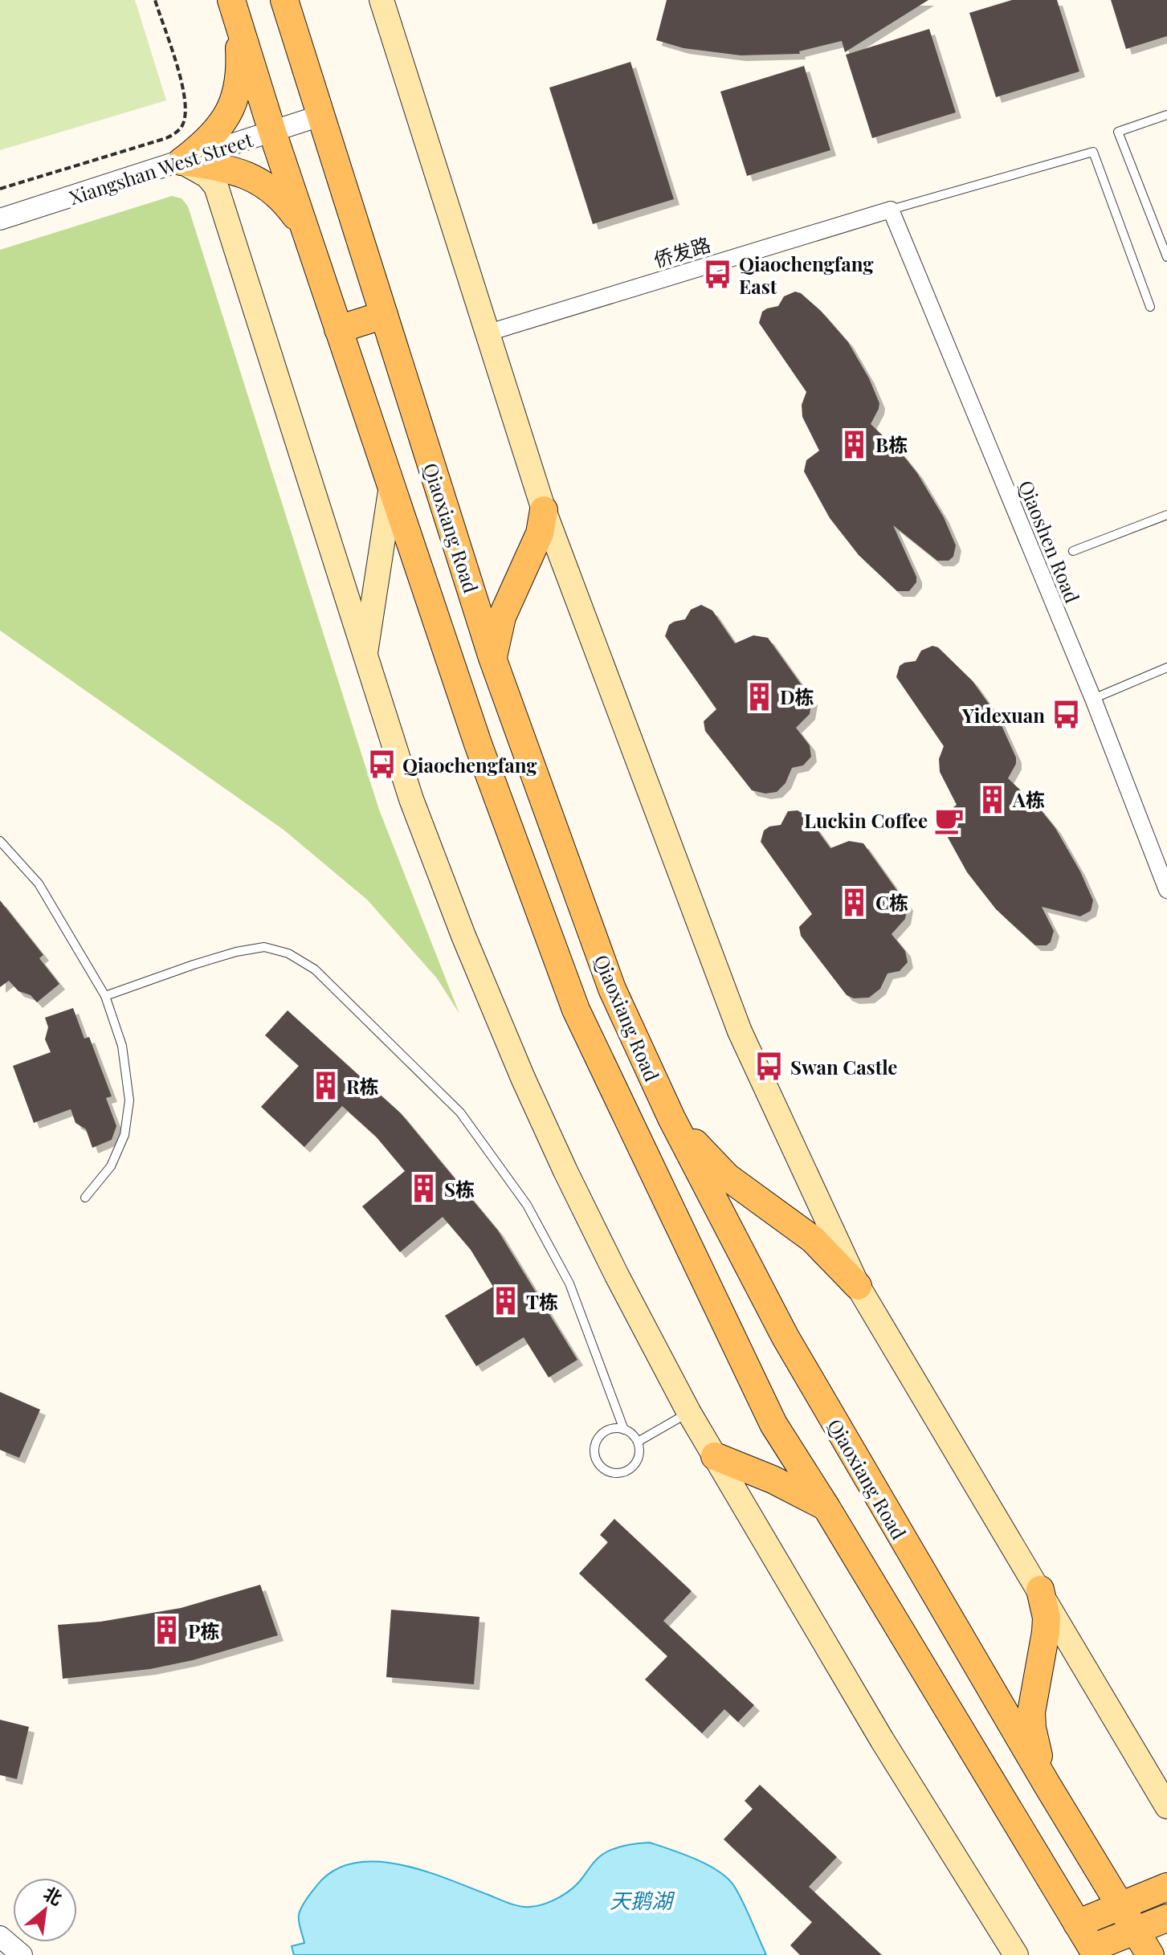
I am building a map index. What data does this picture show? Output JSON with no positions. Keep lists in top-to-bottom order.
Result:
{
  "streets": {
    "main road": ["Qiaoxiang Road"],
    "street": ["Xiangshan West Street", "侨发路", "Qiaoshen Road"]
  },
  "crossings": [
    ["Xiangshan West Street", "Qiaoxiang Road"],
    ["侨发路", "Qiaoshen Road"]
  ],
  "water": ["天鹅湖"],
  "places": {
    "bus stop": [
      "Qiaochengfang East",
      "Yidexuan",
      "Qiaochengfang",
      "Swan Castle"
    ],
    "building": [
      "B栋",
      "D栋",
      "A栋",
      "C栋",
      "R栋",
      "S栋",
      "T栋",
      "P栋"
    ],
    "cafe": ["Luckin Coffee"]
  },
  "north": "top right"
}
